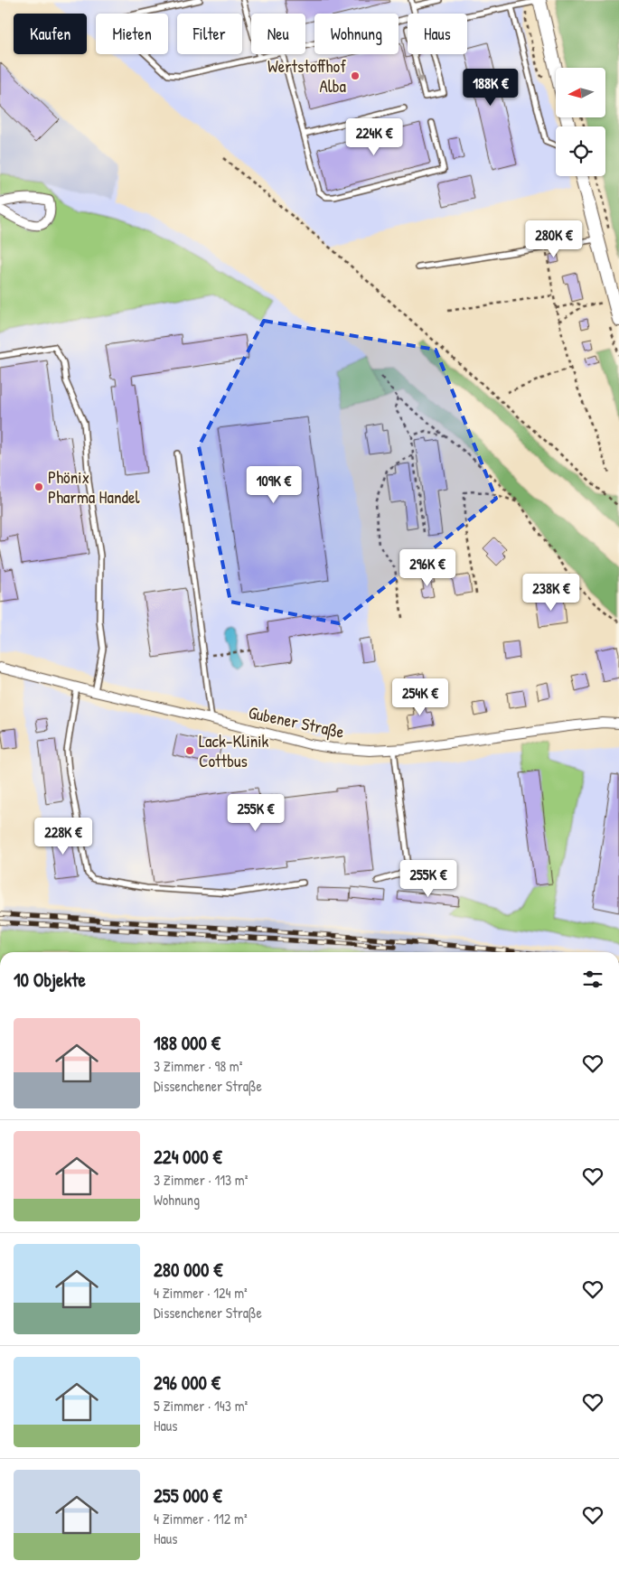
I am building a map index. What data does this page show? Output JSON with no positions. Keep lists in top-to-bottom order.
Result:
{
  "streets": {
    "street": ["Gubener Straße"]
  },
  "places": ["Wertstoffhof Alba", "Phönix Pharma Handel", "Lack-Klinik Cottbus"],
  "north": "left",
  "page": {
    "chip": [
      "Kaufen",
      "Mieten",
      "Filter",
      "Neu",
      "Wohnung",
      "Haus"
    ],
    "price": [
      "188K €",
      "224K €",
      "280K €",
      "109K €",
      "296K €",
      "238K €",
      "254K €",
      "255K €",
      "228K €",
      "255K €"
    ],
    "heading": "10 Objekte",
    "list": [
      {
        "name": "188 000 €",
        "note": "3 Zimmer · 98 m² · Dissenchener Straße"
      },
      {
        "name": "224 000 €",
        "note": "3 Zimmer · 113 m² · Wohnung"
      },
      {
        "name": "280 000 €",
        "note": "4 Zimmer · 124 m² · Dissenchener Straße"
      },
      {
        "name": "296 000 €",
        "note": "5 Zimmer · 143 m² · Haus"
      },
      {
        "name": "255 000 €",
        "note": "4 Zimmer · 112 m² · Haus"
      }
    ]
  }
}
